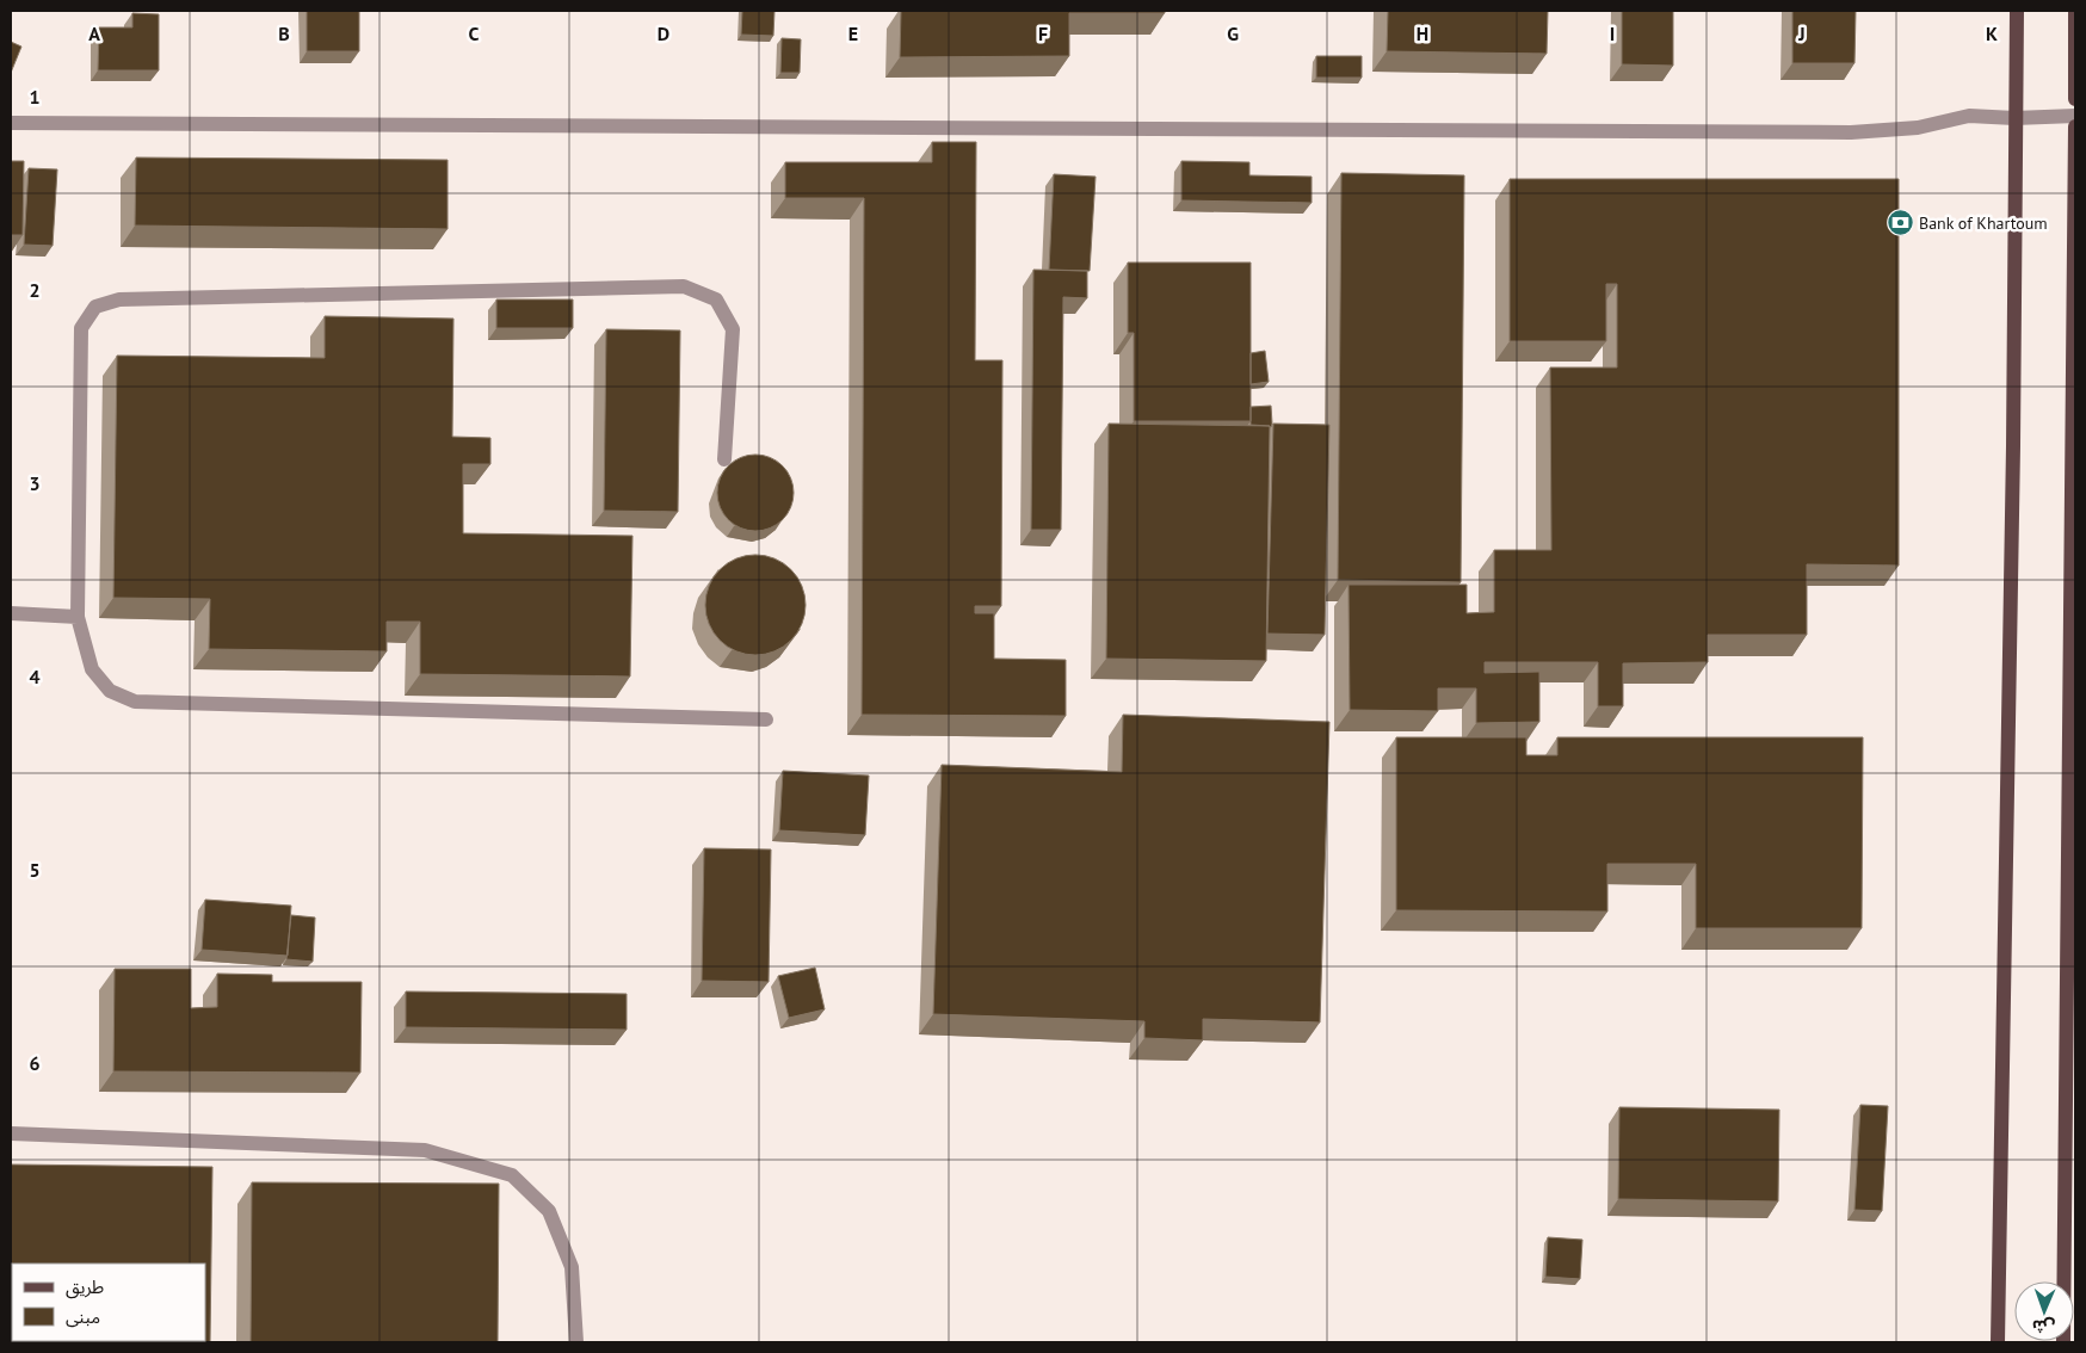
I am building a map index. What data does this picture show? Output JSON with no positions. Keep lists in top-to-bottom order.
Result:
{
  "places": {
    "bank": ["Bank of Khartoum"]
  },
  "legend": ["طريق", "مبنى"],
  "north": "bottom",
  "grid": {
    "columns": [
      "A",
      "B",
      "C",
      "D",
      "E",
      "F",
      "G",
      "H",
      "I",
      "J",
      "K"
    ],
    "rows": [
      "1",
      "2",
      "3",
      "4",
      "5",
      "6"
    ]
  }
}
